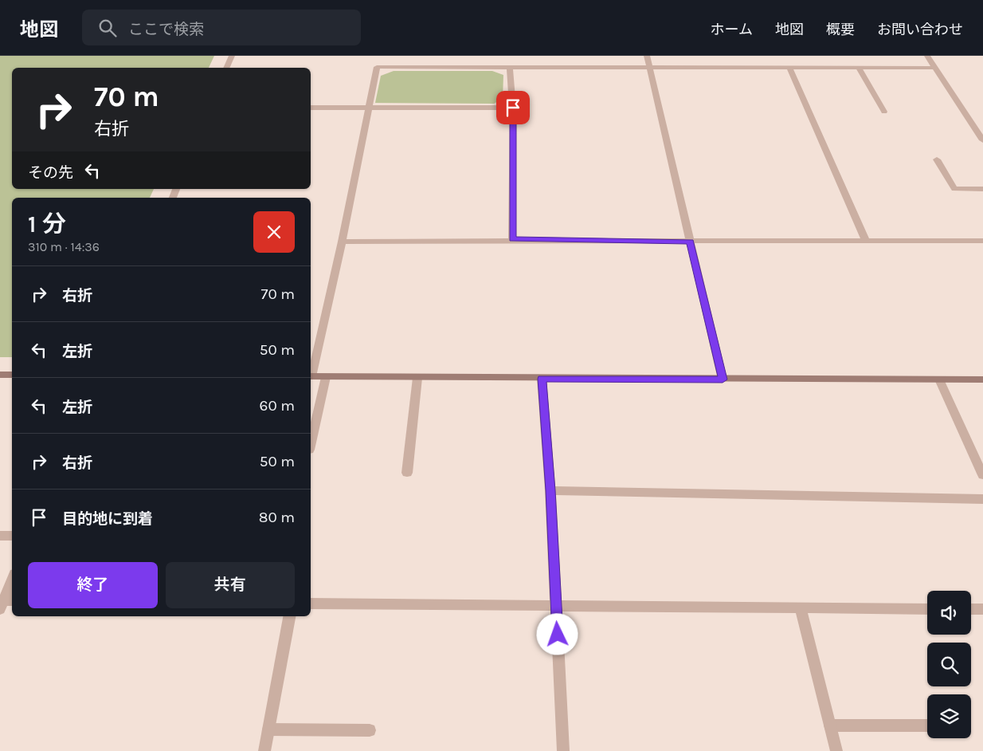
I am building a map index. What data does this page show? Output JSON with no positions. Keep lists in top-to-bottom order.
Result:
{
  "page": {
    "header": "地図",
    "search": "ここで検索",
    "nav": [
      "ホーム",
      "地図",
      "概要",
      "お問い合わせ"
    ],
    "turn": ["70 m", "右折"],
    "then": "その先",
    "heading": ["1 分", "310 m · 14:36"],
    "list": [
      {
        "name": "右折",
        "value": "70 m"
      },
      {
        "name": "左折",
        "value": "50 m"
      },
      {
        "name": "左折",
        "value": "60 m"
      },
      {
        "name": "右折",
        "value": "50 m"
      },
      {
        "name": "目的地に到着",
        "value": "80 m"
      }
    ],
    "buttons": ["終了", "共有"]
  }
}
